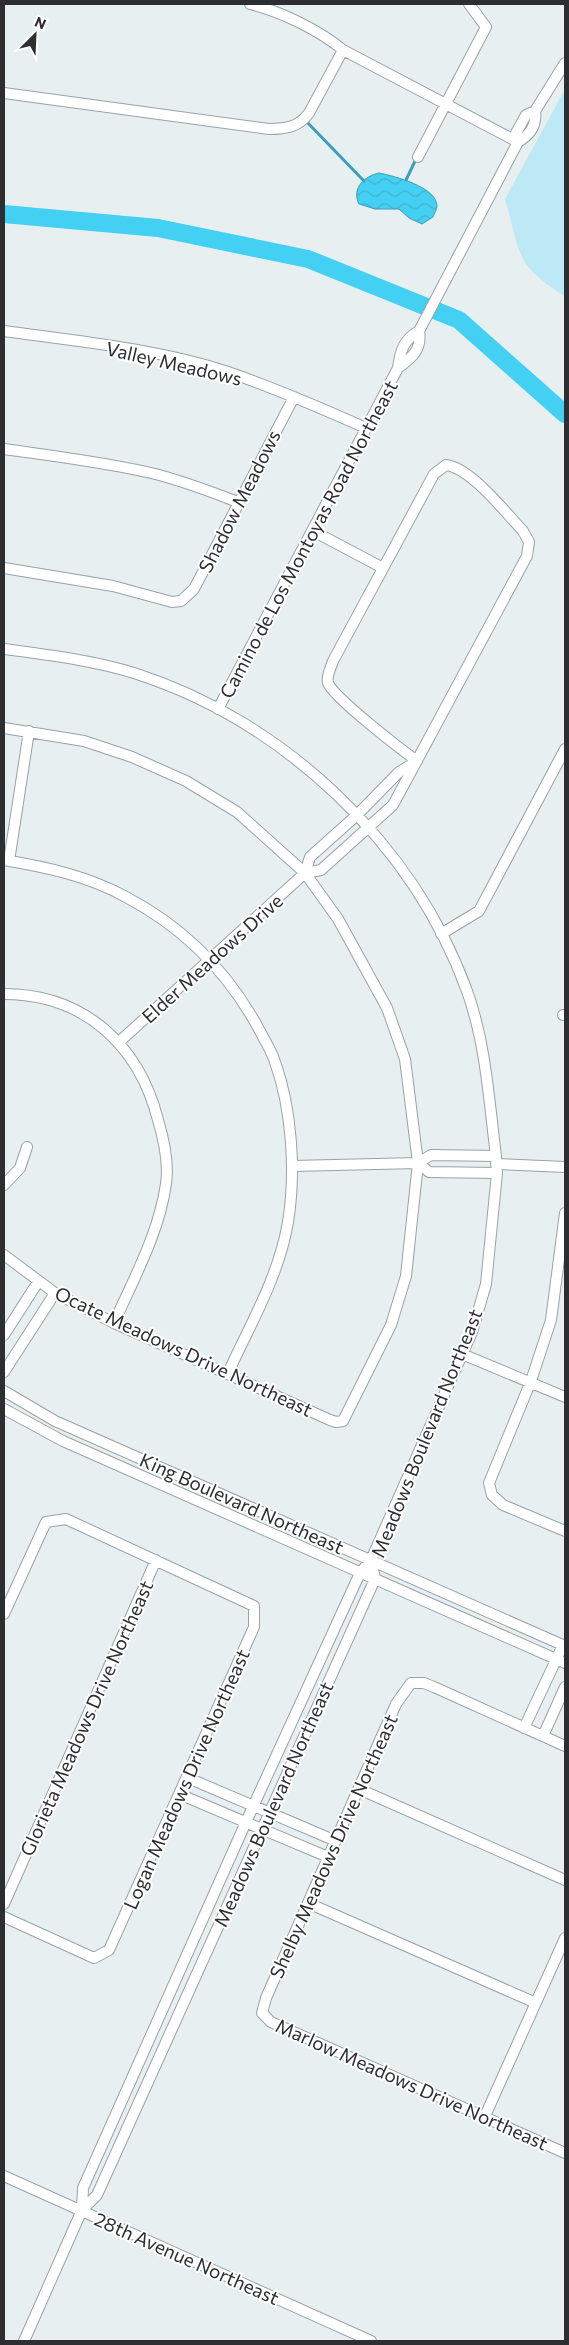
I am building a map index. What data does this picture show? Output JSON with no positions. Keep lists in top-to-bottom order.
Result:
{
  "streets": {
    "street": [
      "Valley Meadows",
      "Shadow Meadows",
      "Camino de Los Montoyas Road Northeast",
      "Elder Meadows Drive",
      "Ocate Meadows Drive Northeast",
      "Meadows Boulevard Northeast",
      "King Boulevard Northeast",
      "Glorieta Meadows Drive Northeast",
      "Logan Meadows Drive Northeast",
      "Shelby Meadows Drive Northeast",
      "Marlow Meadows Drive Northeast",
      "28th Avenue Northeast"
    ]
  },
  "crossings": [
    ["Valley Meadows", "Shadow Meadows"],
    ["Valley Meadows", "Camino de Los Montoyas Road Northeast"],
    ["Camino de Los Montoyas Road Northeast", "Meadows Boulevard Northeast"],
    ["Meadows Boulevard Northeast", "King Boulevard Northeast"],
    ["Meadows Boulevard Northeast", "28th Avenue Northeast"],
    ["Glorieta Meadows Drive Northeast", "Logan Meadows Drive Northeast"],
    ["Shelby Meadows Drive Northeast", "Marlow Meadows Drive Northeast"]
  ],
  "north": "top right"
}
